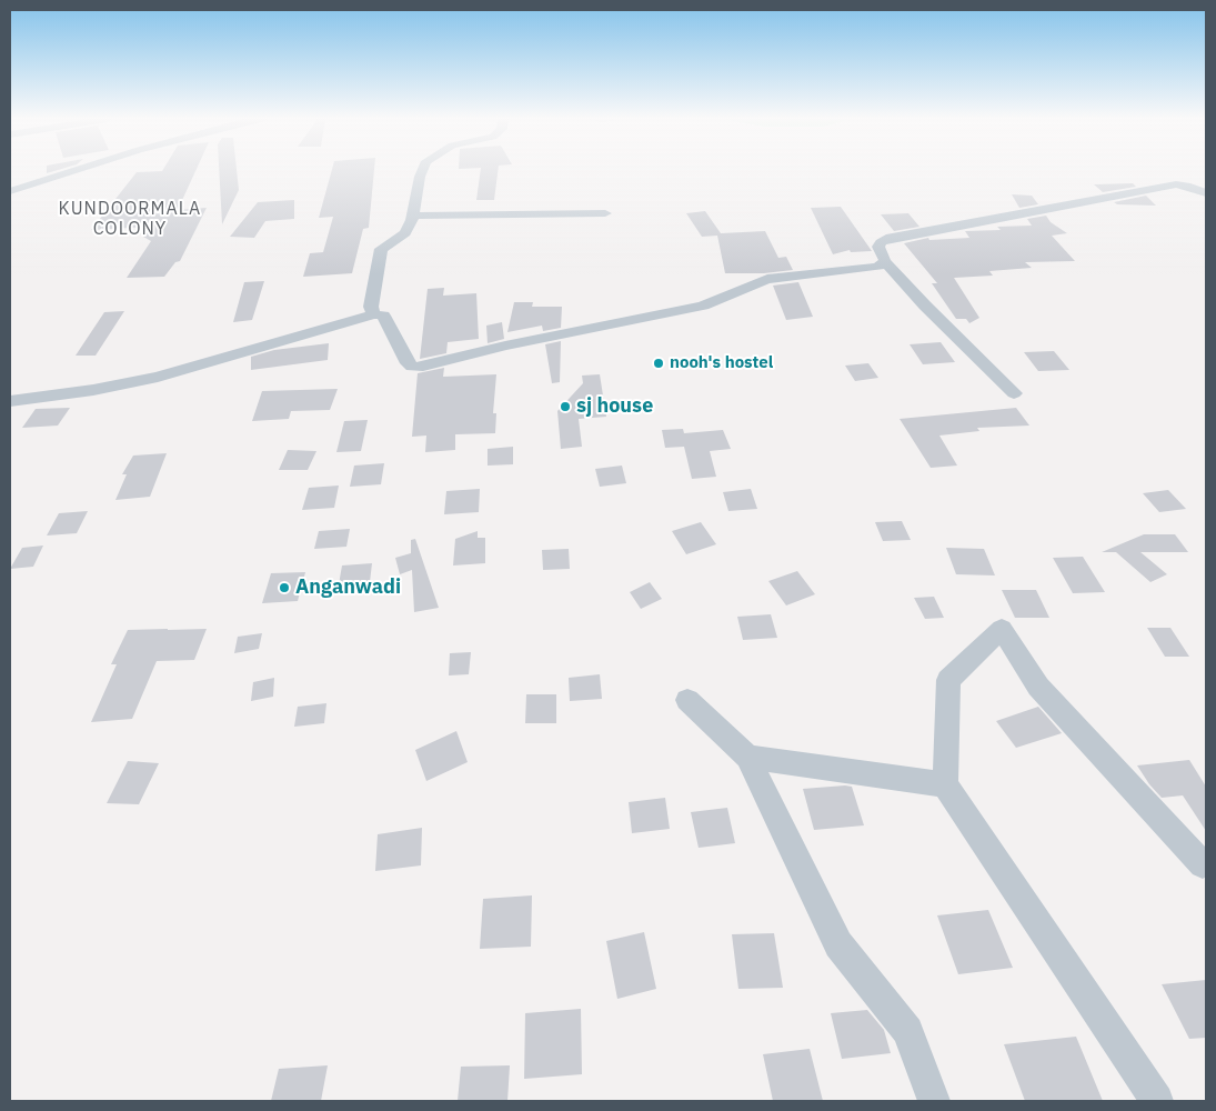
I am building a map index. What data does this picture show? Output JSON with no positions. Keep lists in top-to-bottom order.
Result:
{
  "districts": ["KUNDOORMALA COLONY"],
  "places": ["nooh's hostel", "sj house", "Anganwadi"]
}
